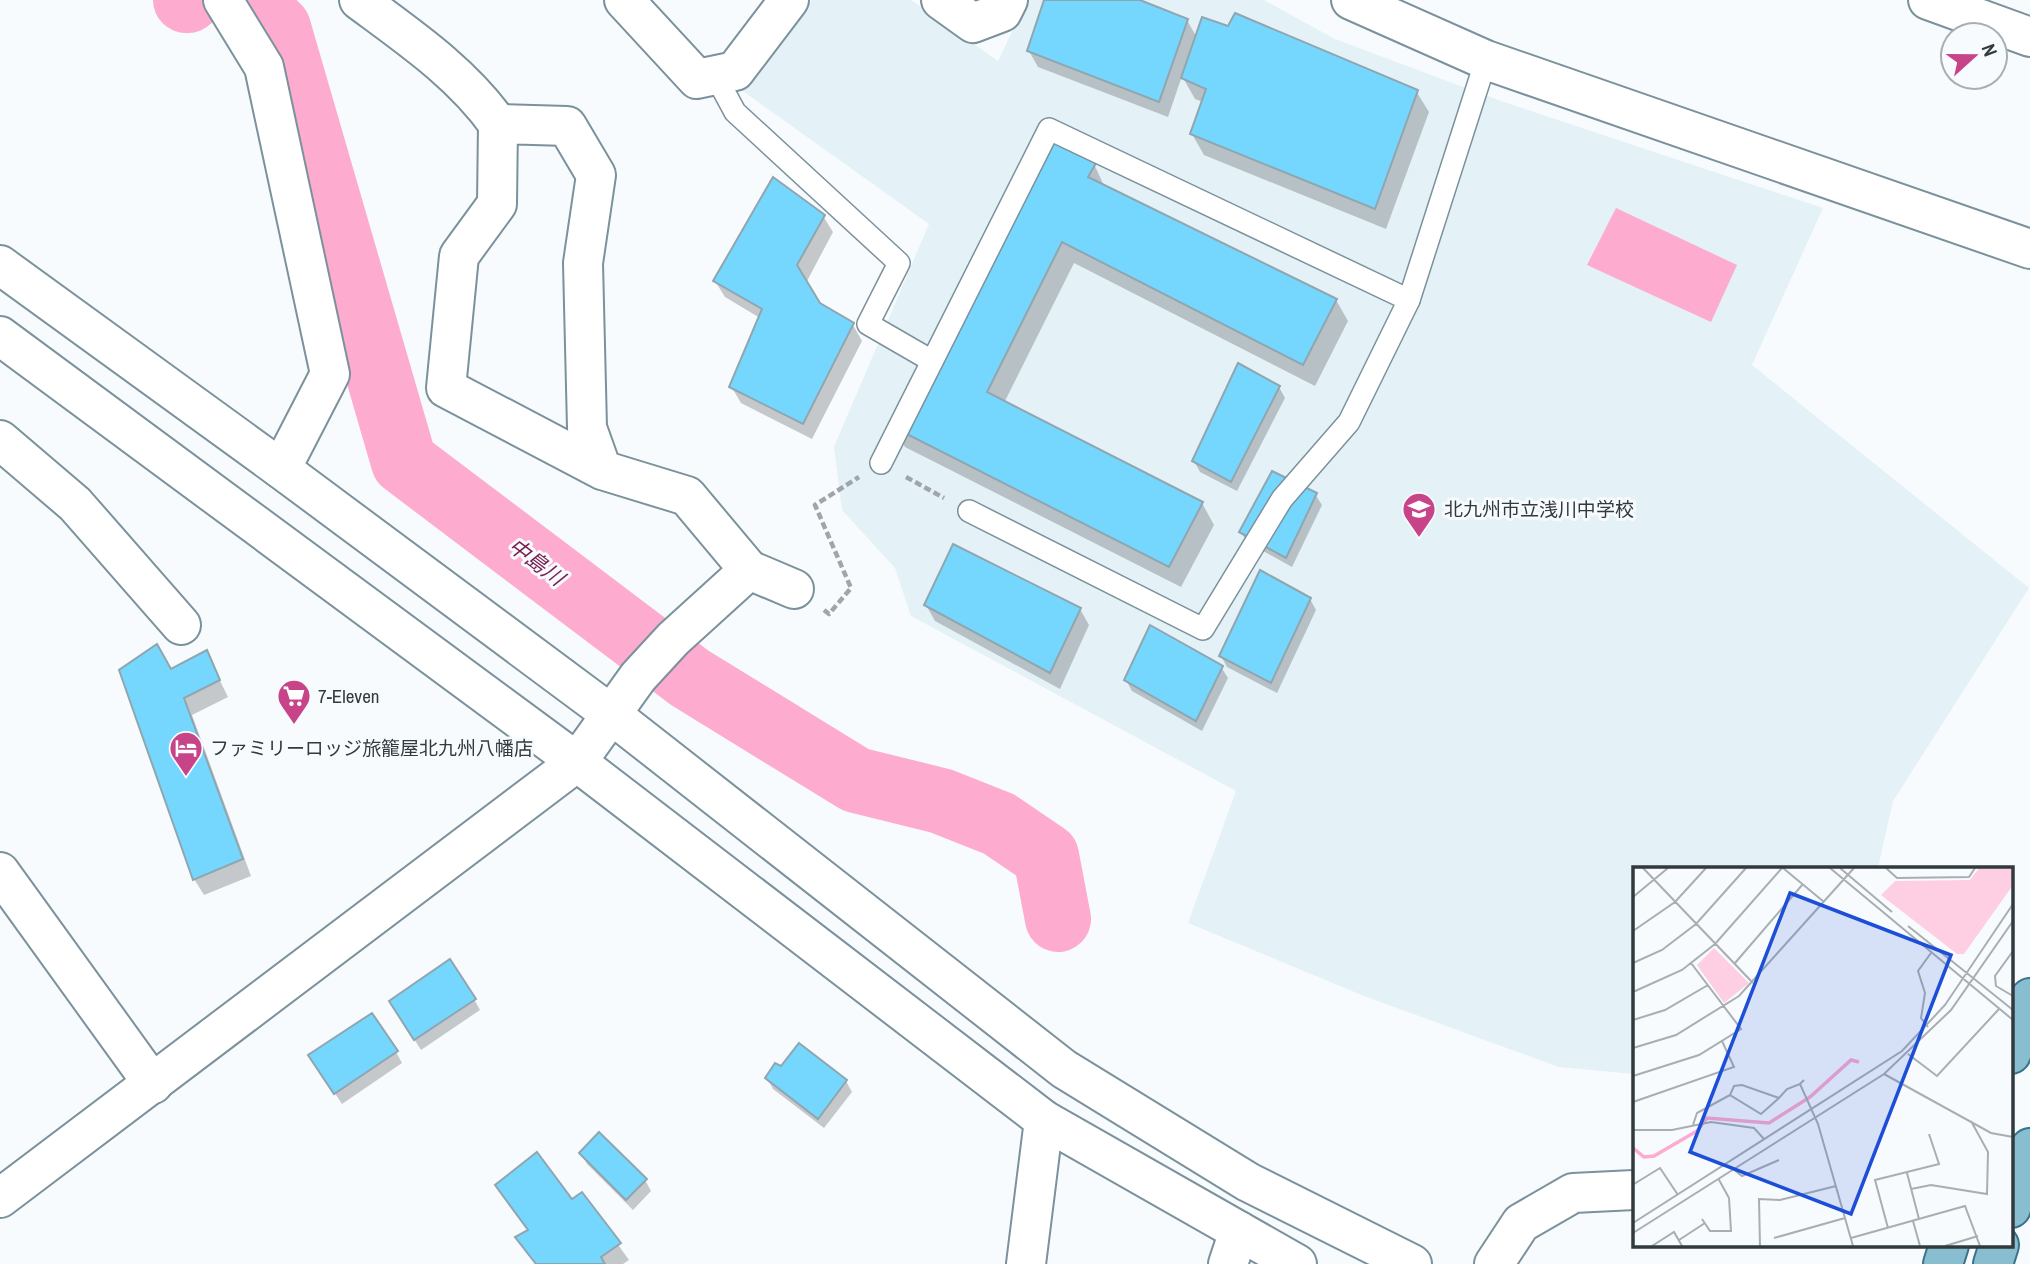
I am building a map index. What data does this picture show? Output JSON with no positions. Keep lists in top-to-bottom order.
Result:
{
  "water": ["中島川"],
  "places": {
    "school or university": ["北九州市立浅川中学校"],
    "supermarket": ["7-Eleven"],
    "hotel": ["ファミリーロッジ旅籠屋北九州八幡店"]
  },
  "north": "right"
}
